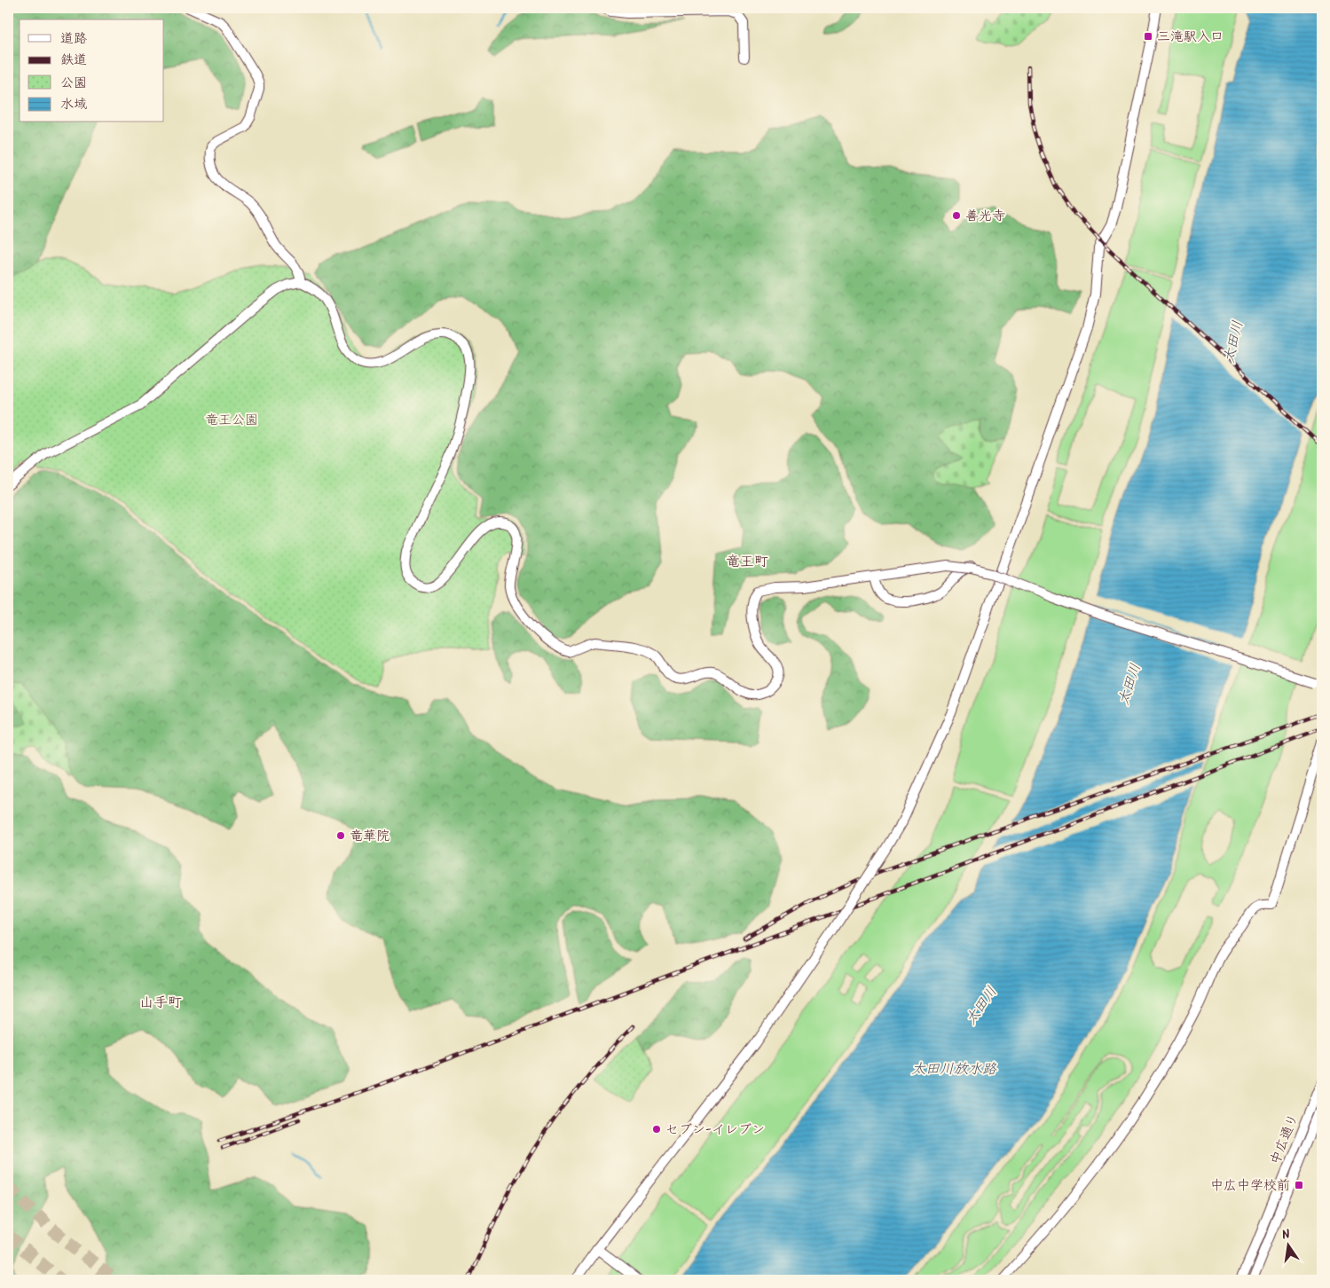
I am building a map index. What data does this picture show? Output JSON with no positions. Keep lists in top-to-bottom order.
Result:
{
  "streets": {
    "street": ["中広通り"]
  },
  "districts": ["竜王町", "山手町"],
  "water": ["太田川", "太田川放水路"],
  "parks": ["竜王公園"],
  "places": {
    "transit": ["三滝駅入口", "中広中学校前"],
    "other": ["善光寺", "竜華院", "セブン-イレブン"]
  },
  "legend": [
    "道路",
    "鉄道",
    "公園",
    "水域"
  ],
  "north": "top"
}
